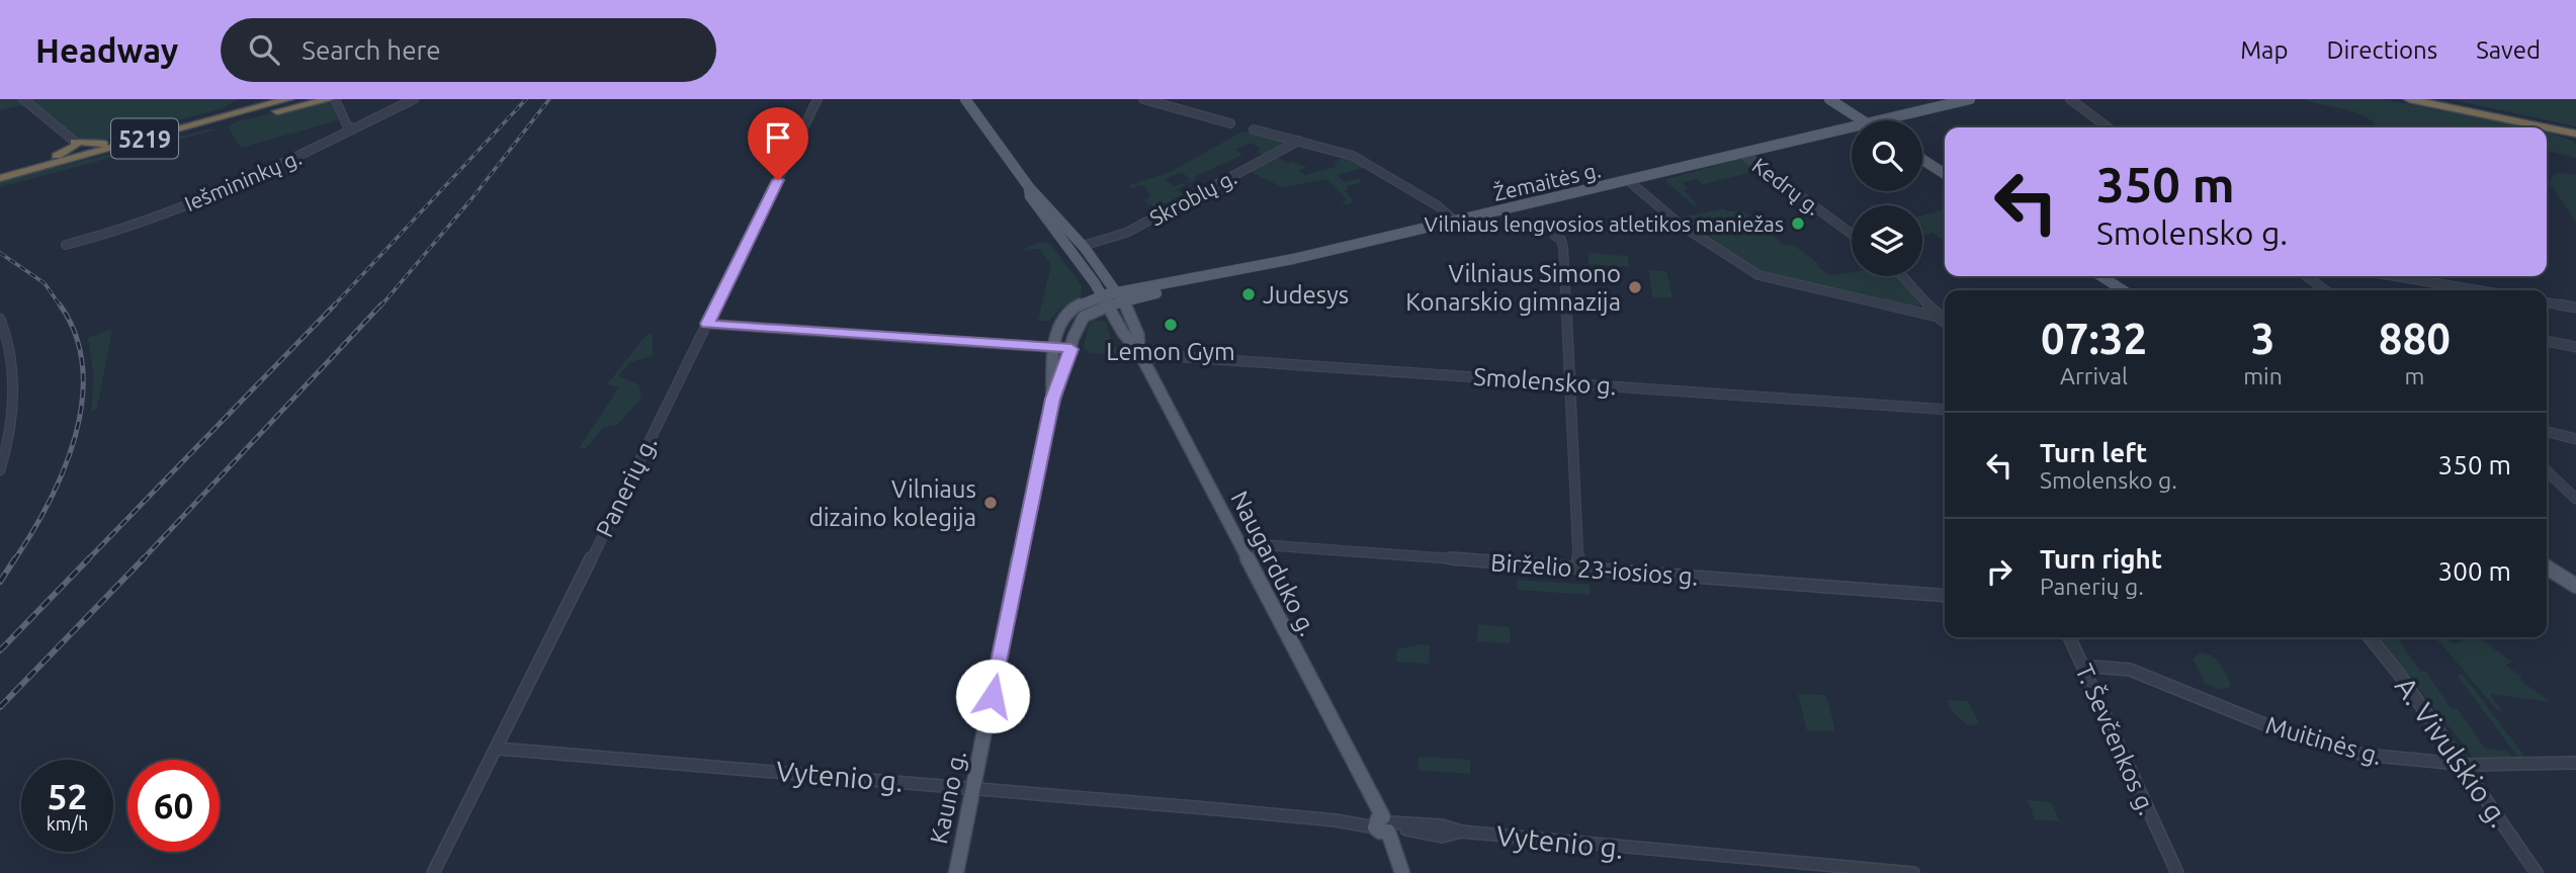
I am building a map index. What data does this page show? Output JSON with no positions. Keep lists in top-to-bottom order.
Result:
{
  "streets": {
    "highway": ["5219"],
    "main road": ["Žemaitės g.", "Naugarduko g.", "Kauno g."],
    "street": [
      "Iešmininkų g.",
      "Kedrų g.",
      "Skroblų g.",
      "Smolensko g.",
      "Panerių g.",
      "Birželio 23-iosios g.",
      "T. Ševčenkos g.",
      "Muitinės g.",
      "A. Vivulskio g.",
      "Vytenio g."
    ]
  },
  "crossings": [
    ["Žemaitės g.", "Kedrų g."],
    ["Žemaitės g.", "Naugarduko g."],
    ["Žemaitės g.", "Kauno g."],
    ["Skroblų g.", "Naugarduko g."],
    ["Smolensko g.", "Naugarduko g."],
    ["Panerių g.", "Vytenio g."],
    ["Naugarduko g.", "Birželio 23-iosios g."],
    ["Naugarduko g.", "Vytenio g."],
    ["Naugarduko g.", "Kauno g."],
    ["T. Ševčenkos g.", "Muitinės g."],
    ["Muitinės g.", "A. Vivulskio g."],
    ["Vytenio g.", "Kauno g."]
  ],
  "places": [
    "Vilniaus lengvosios atletikos maniežas",
    "Vilniaus Simono Konarskio gimnazija",
    "Judesys",
    "Lemon Gym",
    "Vilniaus dizaino kolegija"
  ],
  "page": {
    "header": "Headway",
    "search": "Search here",
    "nav": ["Map", "Directions", "Saved"],
    "turn": ["350 m", "Smolensko g."],
    "eta": [
      "07:32",
      "Arrival",
      "3",
      "min",
      "880",
      "m"
    ],
    "list": [
      {
        "name": "Turn left",
        "note": "Smolensko g.",
        "value": "350 m"
      },
      {
        "name": "Turn right",
        "note": "Panerių g.",
        "value": "300 m"
      }
    ],
    "speed": "52 km/h",
    "limit": "60"
  }
}
